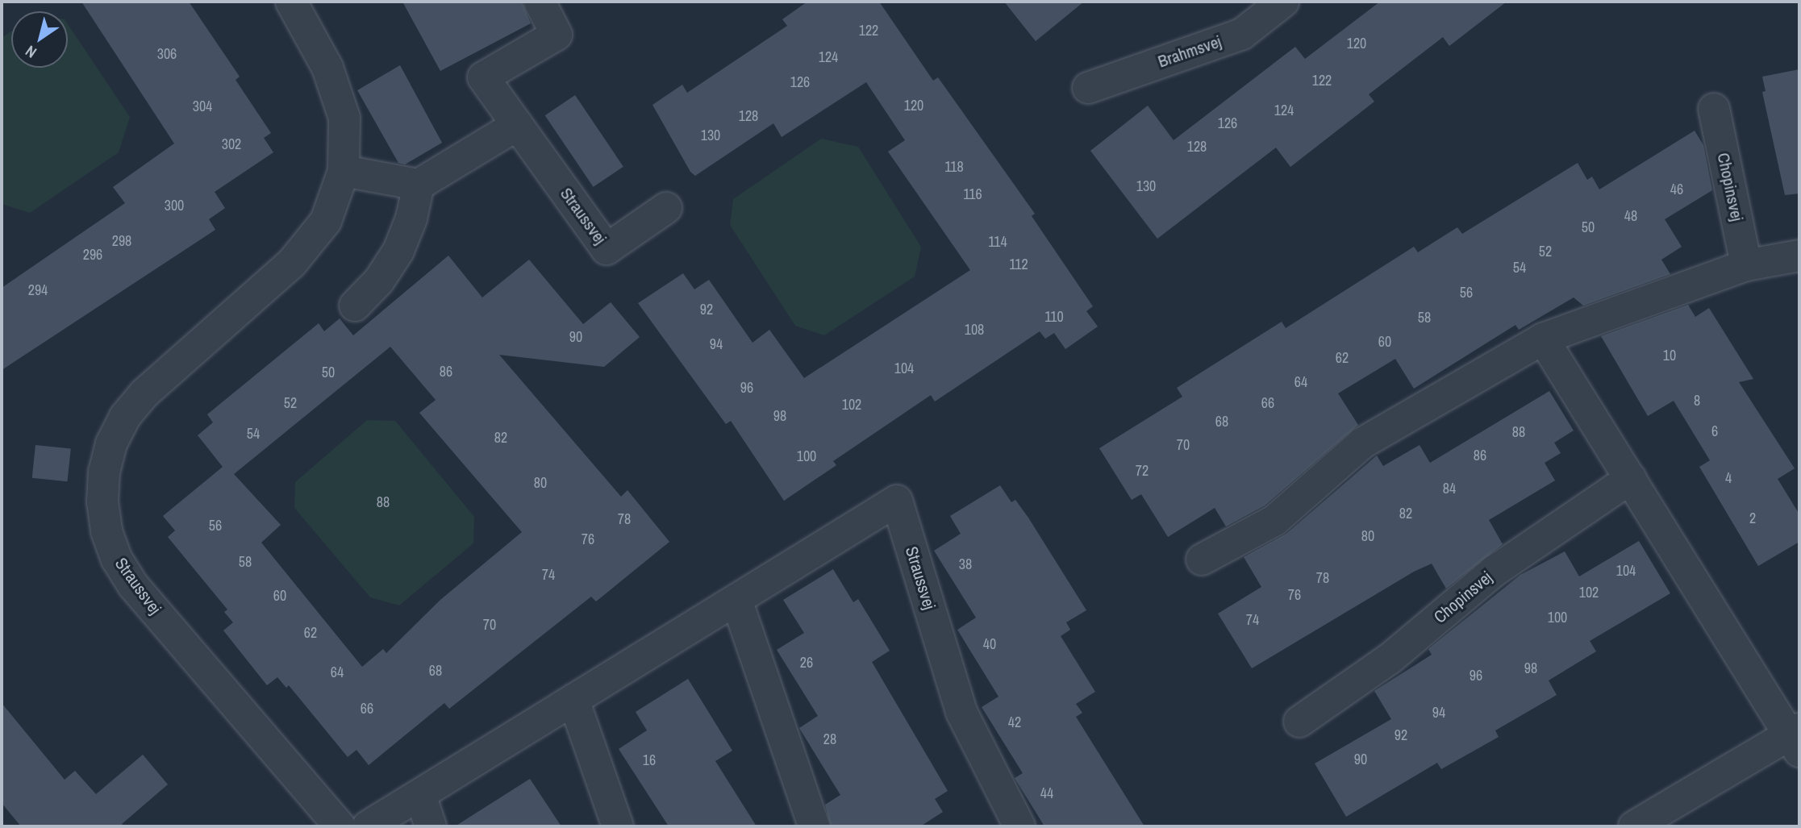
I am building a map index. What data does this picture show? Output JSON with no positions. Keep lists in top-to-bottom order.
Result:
{
  "streets": {
    "street": ["Brahmsvej", "Chopinsvej", "Straussvej"]
  },
  "house_numbers": [
    "122",
    "120",
    "306",
    "124",
    "122",
    "126",
    "120",
    "304",
    "124",
    "128",
    "126",
    "130",
    "302",
    "128",
    "118",
    "130",
    "46",
    "116",
    "300",
    "48",
    "50",
    "298",
    "114",
    "52",
    "296",
    "112",
    "54",
    "294",
    "56",
    "92",
    "110",
    "58",
    "108",
    "90",
    "60",
    "94",
    "10",
    "62",
    "104",
    "86",
    "50",
    "64",
    "96",
    "8",
    "52",
    "66",
    "102",
    "98",
    "68",
    "6",
    "88",
    "54",
    "82",
    "70",
    "86",
    "100",
    "72",
    "4",
    "80",
    "84",
    "88",
    "82",
    "2",
    "78",
    "56",
    "80",
    "76",
    "58",
    "38",
    "104",
    "74",
    "78",
    "102",
    "76",
    "60",
    "100",
    "74",
    "70",
    "62",
    "40",
    "26",
    "98",
    "68",
    "64",
    "96",
    "66",
    "94",
    "42",
    "92",
    "28",
    "90",
    "16",
    "44"
  ],
  "north": "bottom left"
}
